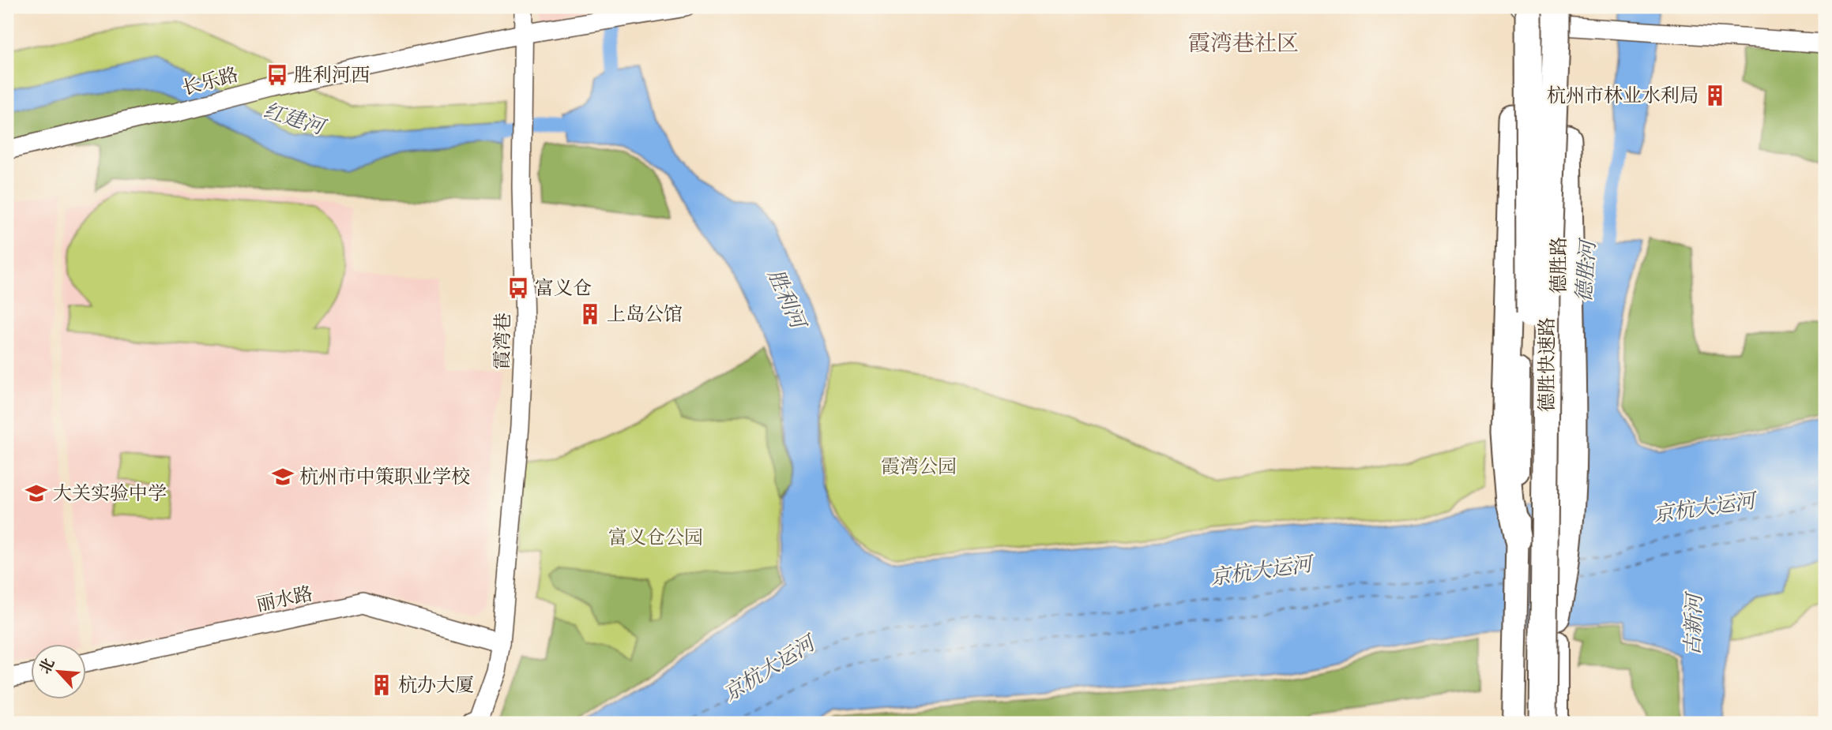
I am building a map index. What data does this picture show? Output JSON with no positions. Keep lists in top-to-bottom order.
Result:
{
  "streets": {
    "highway": ["德胜快速路"],
    "main road": ["德胜路"],
    "street": ["长乐路", "霞湾巷", "丽水路"]
  },
  "crossings": [
    ["长乐路", "霞湾巷"],
    ["德胜路", "德胜快速路"],
    ["霞湾巷", "丽水路"]
  ],
  "districts": ["霞湾巷社区"],
  "water": [
    "红建河",
    "德胜河",
    "胜利河",
    "京杭大运河",
    "古新河"
  ],
  "parks": ["霞湾公园", "富义仓公园"],
  "places": {
    "bus stop": ["胜利河西", "富义仓"],
    "building": ["杭州市林业水利局", "上岛公馆", "杭办大厦"],
    "school or university": ["杭州市中策职业学校", "大关实验中学"]
  },
  "north": "top left"
}
